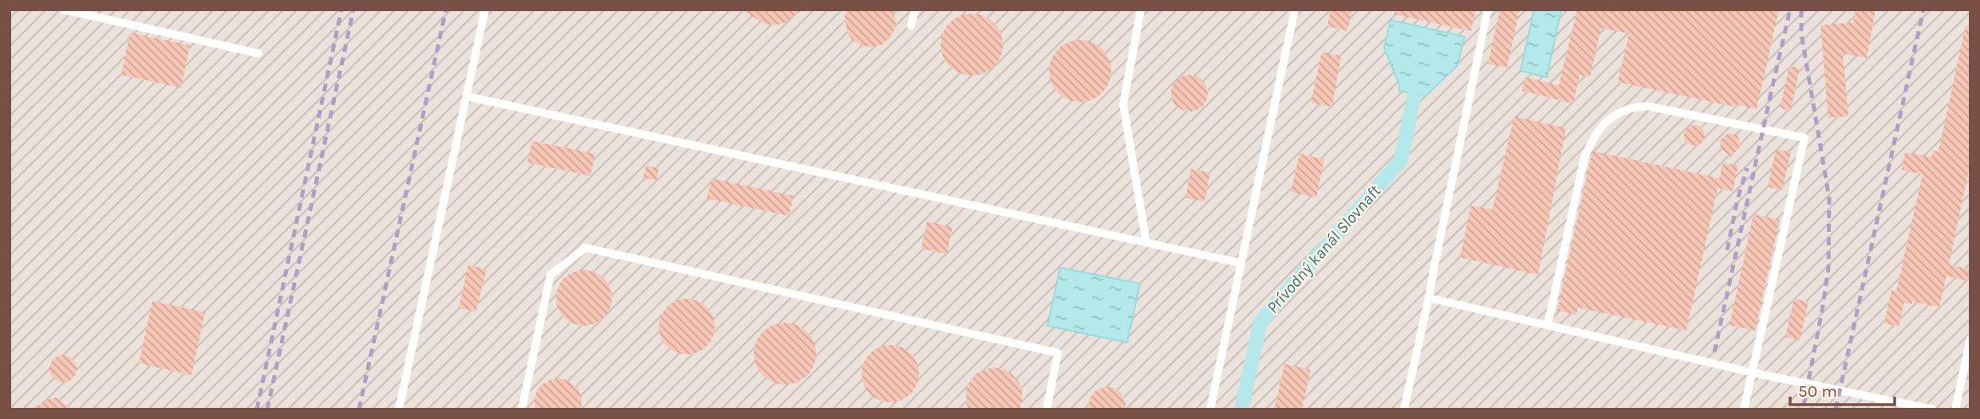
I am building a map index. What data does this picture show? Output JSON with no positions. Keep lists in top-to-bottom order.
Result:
{
  "water": ["Prívodný kanál Slovnaft"],
  "scale_bar": "50 m"
}
